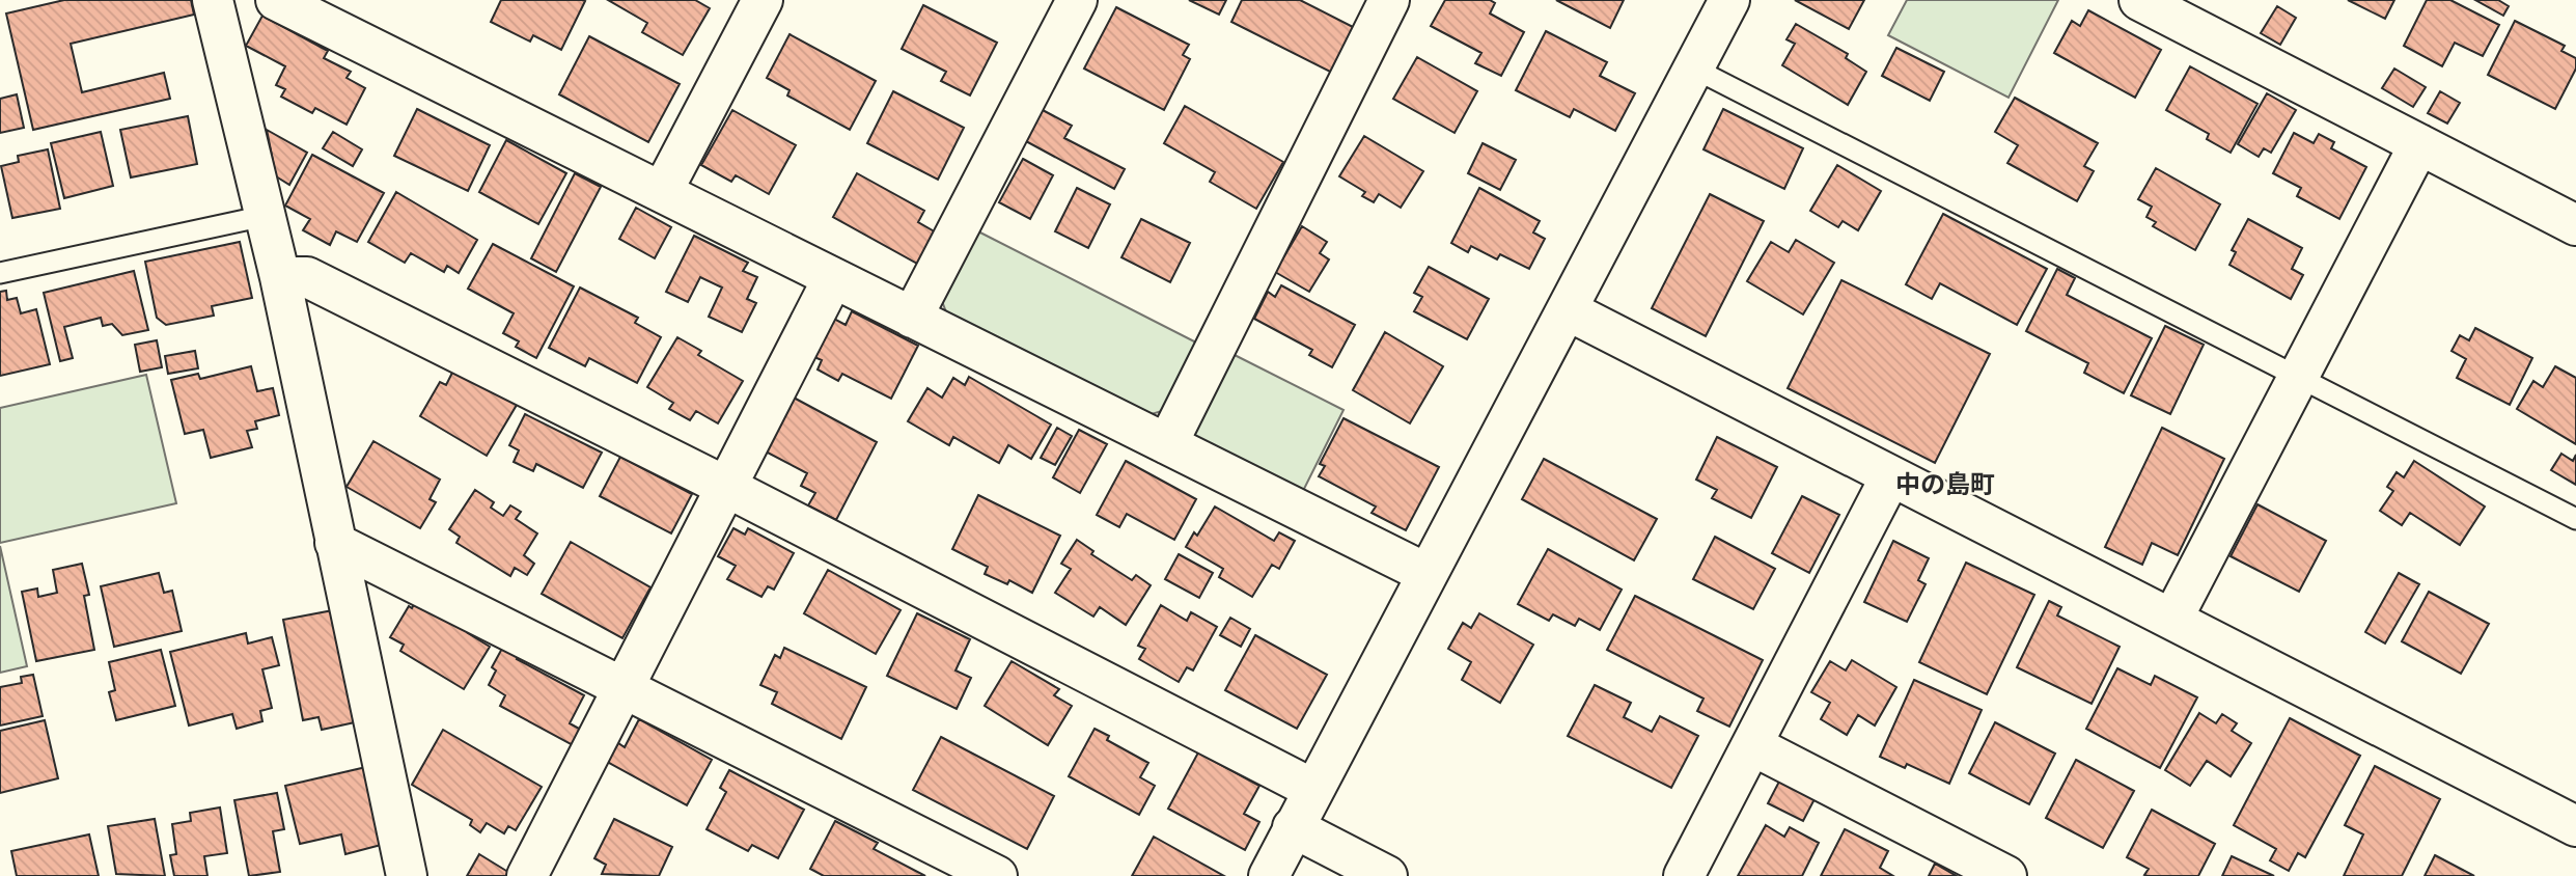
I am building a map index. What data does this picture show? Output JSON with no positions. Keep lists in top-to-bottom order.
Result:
{
  "districts": ["中の島町"]
}
